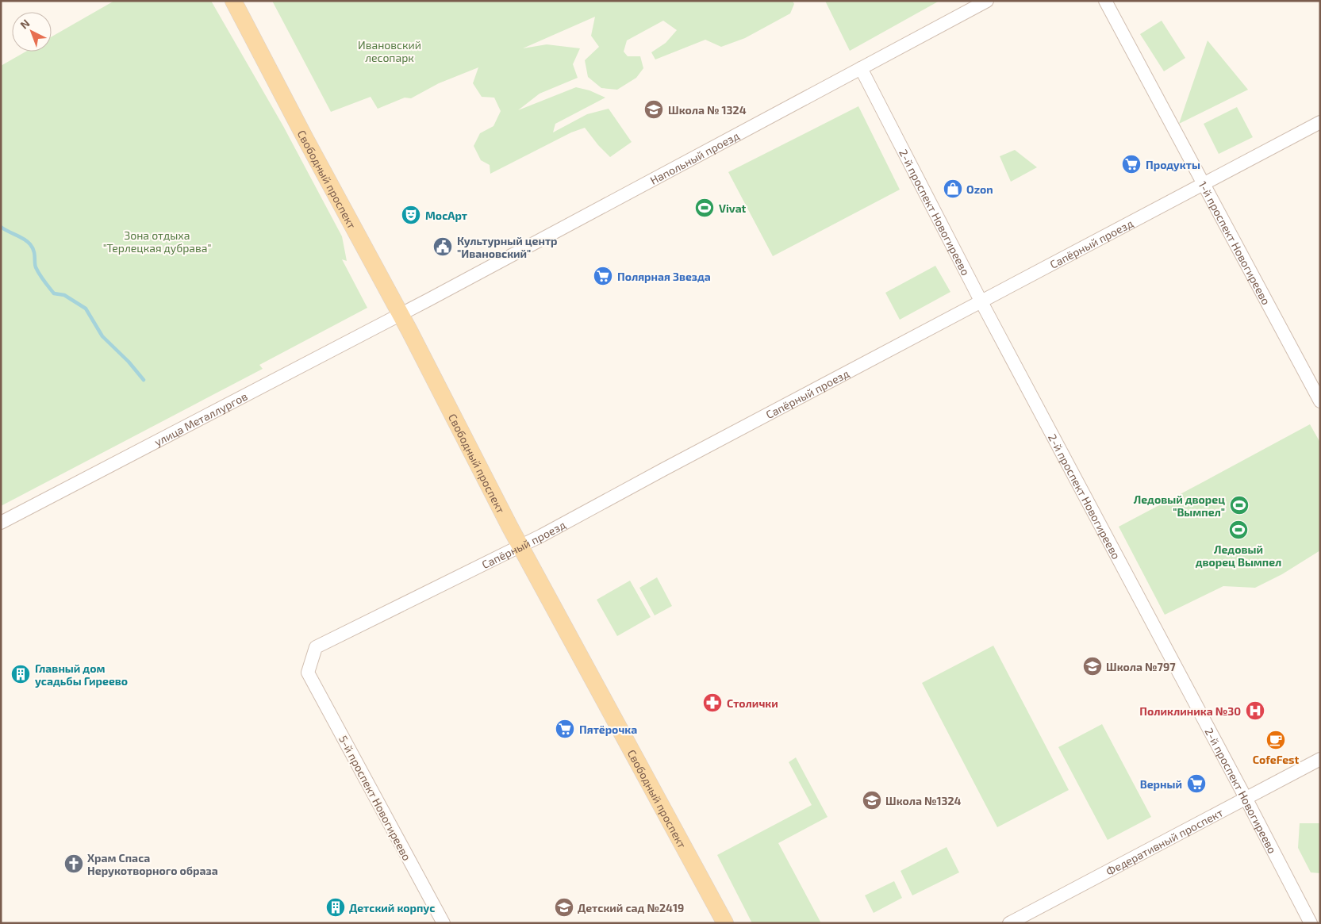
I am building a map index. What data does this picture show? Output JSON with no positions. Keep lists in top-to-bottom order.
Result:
{
  "streets": {
    "main road": ["Свободный проспект"],
    "street": [
      "Напольный проезд",
      "2-й проспект Новогиреево",
      "Сапёрный проезд",
      "1-й проспект Новогиреево",
      "улица Металлургов",
      "5-й проспект Новогиреево",
      "Федеративный проспект"
    ]
  },
  "crossings": [
    ["Напольный проезд", "Свободный проспект"],
    ["Напольный проезд", "2-й проспект Новогиреево"],
    ["Напольный проезд", "улица Металлургов"],
    ["Свободный проспект", "Сапёрный проезд"],
    ["Свободный проспект", "улица Металлургов"],
    ["2-й проспект Новогиреево", "Сапёрный проезд"],
    ["2-й проспект Новогиреево", "Федеративный проспект"],
    ["Сапёрный проезд", "1-й проспект Новогиреево"],
    ["Сапёрный проезд", "5-й проспект Новогиреево"]
  ],
  "parks": ["Ивановский лесопарк", "Зона отдыха \"Терлецкая дубрава\""],
  "places": {
    "school or university": [
      "Школа № 1324",
      "Школа №797",
      "Школа №1324",
      "Детский сад №2419"
    ],
    "supermarket": [
      "Продукты",
      "Полярная Звезда",
      "Пятёрочка",
      "Верный"
    ],
    "shop": ["Ozon"],
    "sports": ["Vivat", "Ледовый дворец \"Вымпел\"", "Ледовый дворец Вымпел"],
    "theatre": ["МосАрт"],
    "public building": ["Культурный центр \"Ивановский\""],
    "building": ["Главный дом усадьбы Гиреево", "Детский корпус"],
    "pharmacy": ["Столички"],
    "hospital": ["Поликлиника №30"],
    "cafe": ["CofeFest"],
    "church": ["Храм Спаса Нерукотворного образа"]
  },
  "north": "top left"
}
